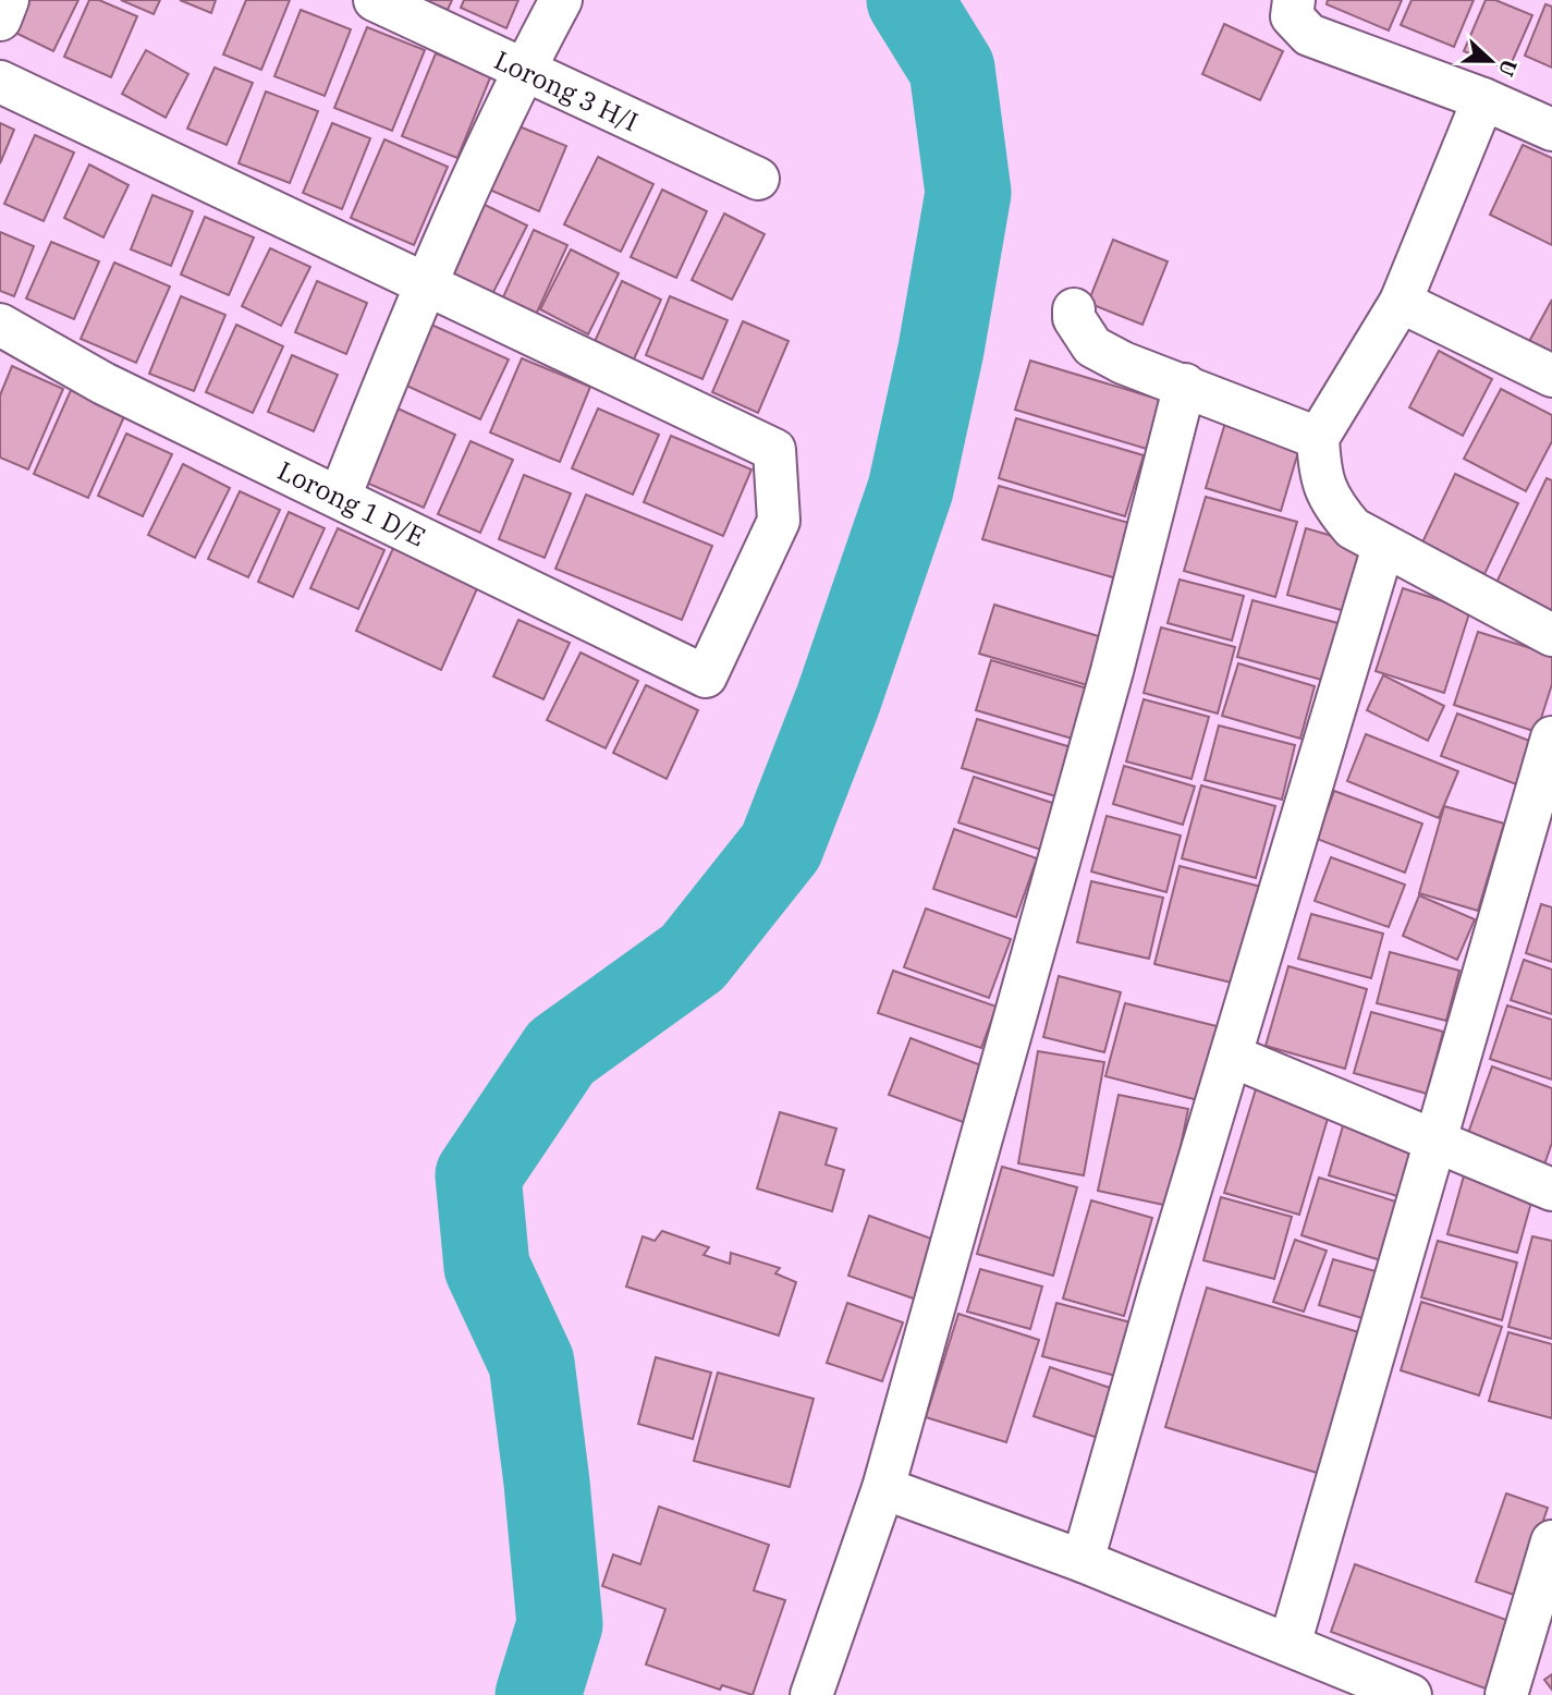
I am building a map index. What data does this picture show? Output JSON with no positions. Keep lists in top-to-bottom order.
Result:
{
  "streets": {
    "street": ["Lorong 3 H/I", "Lorong 1 D/E"]
  },
  "north": "right"
}
